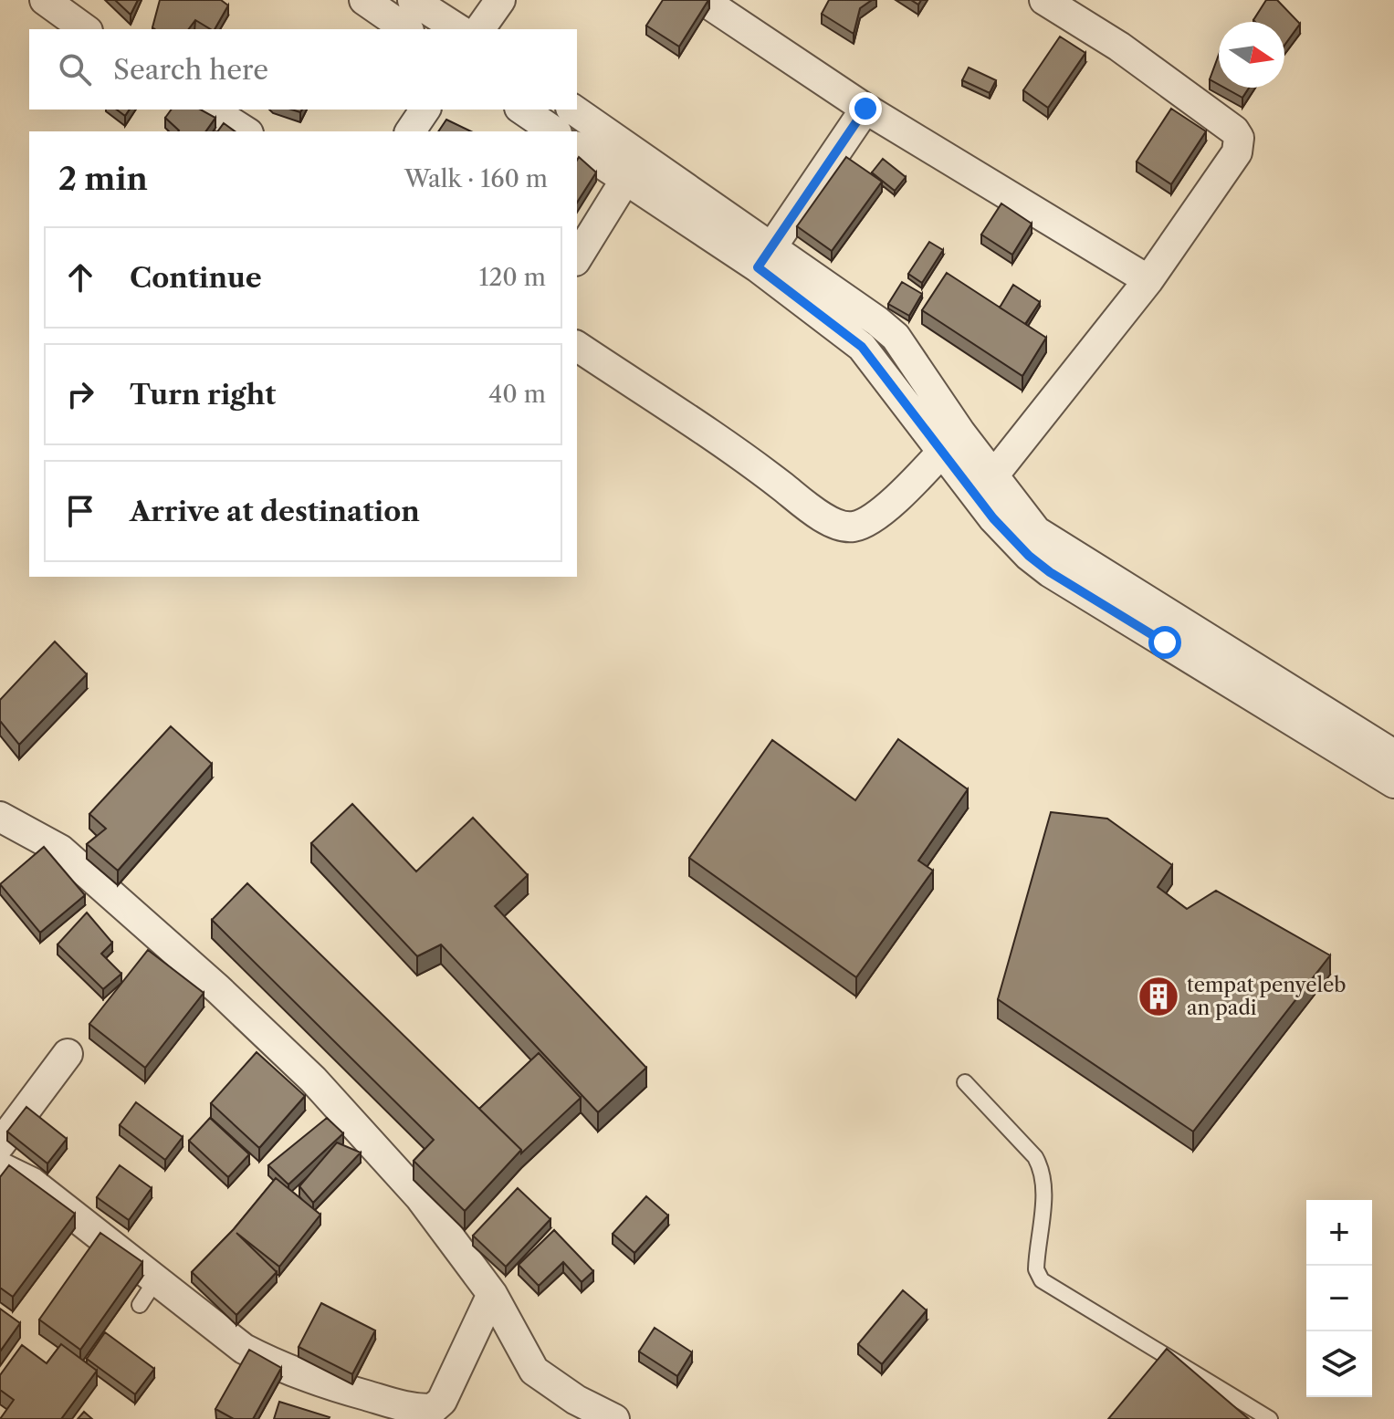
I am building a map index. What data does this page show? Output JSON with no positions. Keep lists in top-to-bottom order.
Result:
{
  "places": {
    "building": ["tempat penyeleb an padi"]
  },
  "north": "right",
  "page": {
    "search": "Search here",
    "heading": ["2 min", "Walk · 160 m"],
    "list": [
      ["Continue", "120 m"],
      ["Turn right", "40 m"],
      "Arrive at destination"
    ],
    "map_buttons": ["+", "−"]
  }
}
